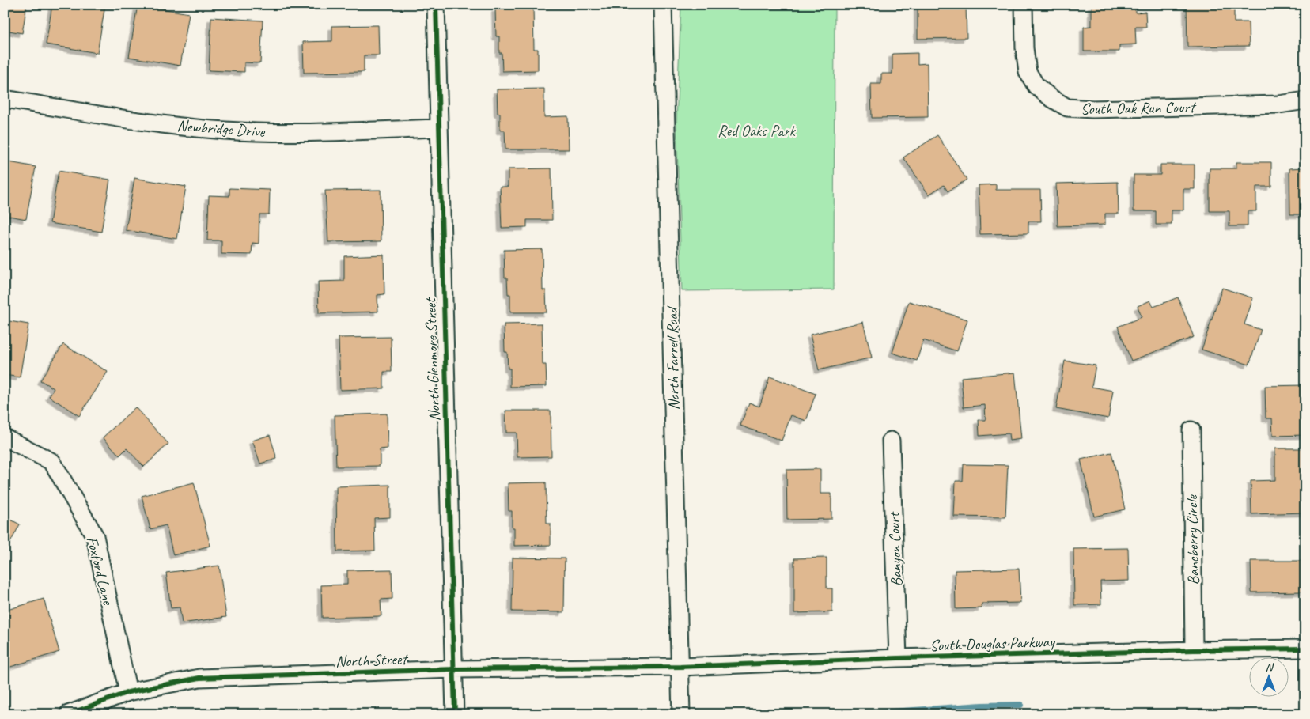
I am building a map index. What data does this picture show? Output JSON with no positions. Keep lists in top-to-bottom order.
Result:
{
  "streets": {
    "street": [
      "South Oak Run Court",
      "Newbridge Drive",
      "North Farrell Road",
      "North Glenmore Street",
      "Baneberry Circle",
      "Banyon Court",
      "Foxford Lane",
      "South Douglas Parkway",
      "North Street"
    ]
  },
  "crossings": [
    ["Newbridge Drive", "North Glenmore Street"],
    ["North Farrell Road", "South Douglas Parkway"],
    ["North Farrell Road", "North Street"],
    ["North Glenmore Street", "North Street"],
    ["Baneberry Circle", "South Douglas Parkway"],
    ["Banyon Court", "South Douglas Parkway"],
    ["Foxford Lane", "North Street"],
    ["South Douglas Parkway", "North Street"]
  ],
  "parks": ["Red Oaks Park"],
  "north": "top"
}
